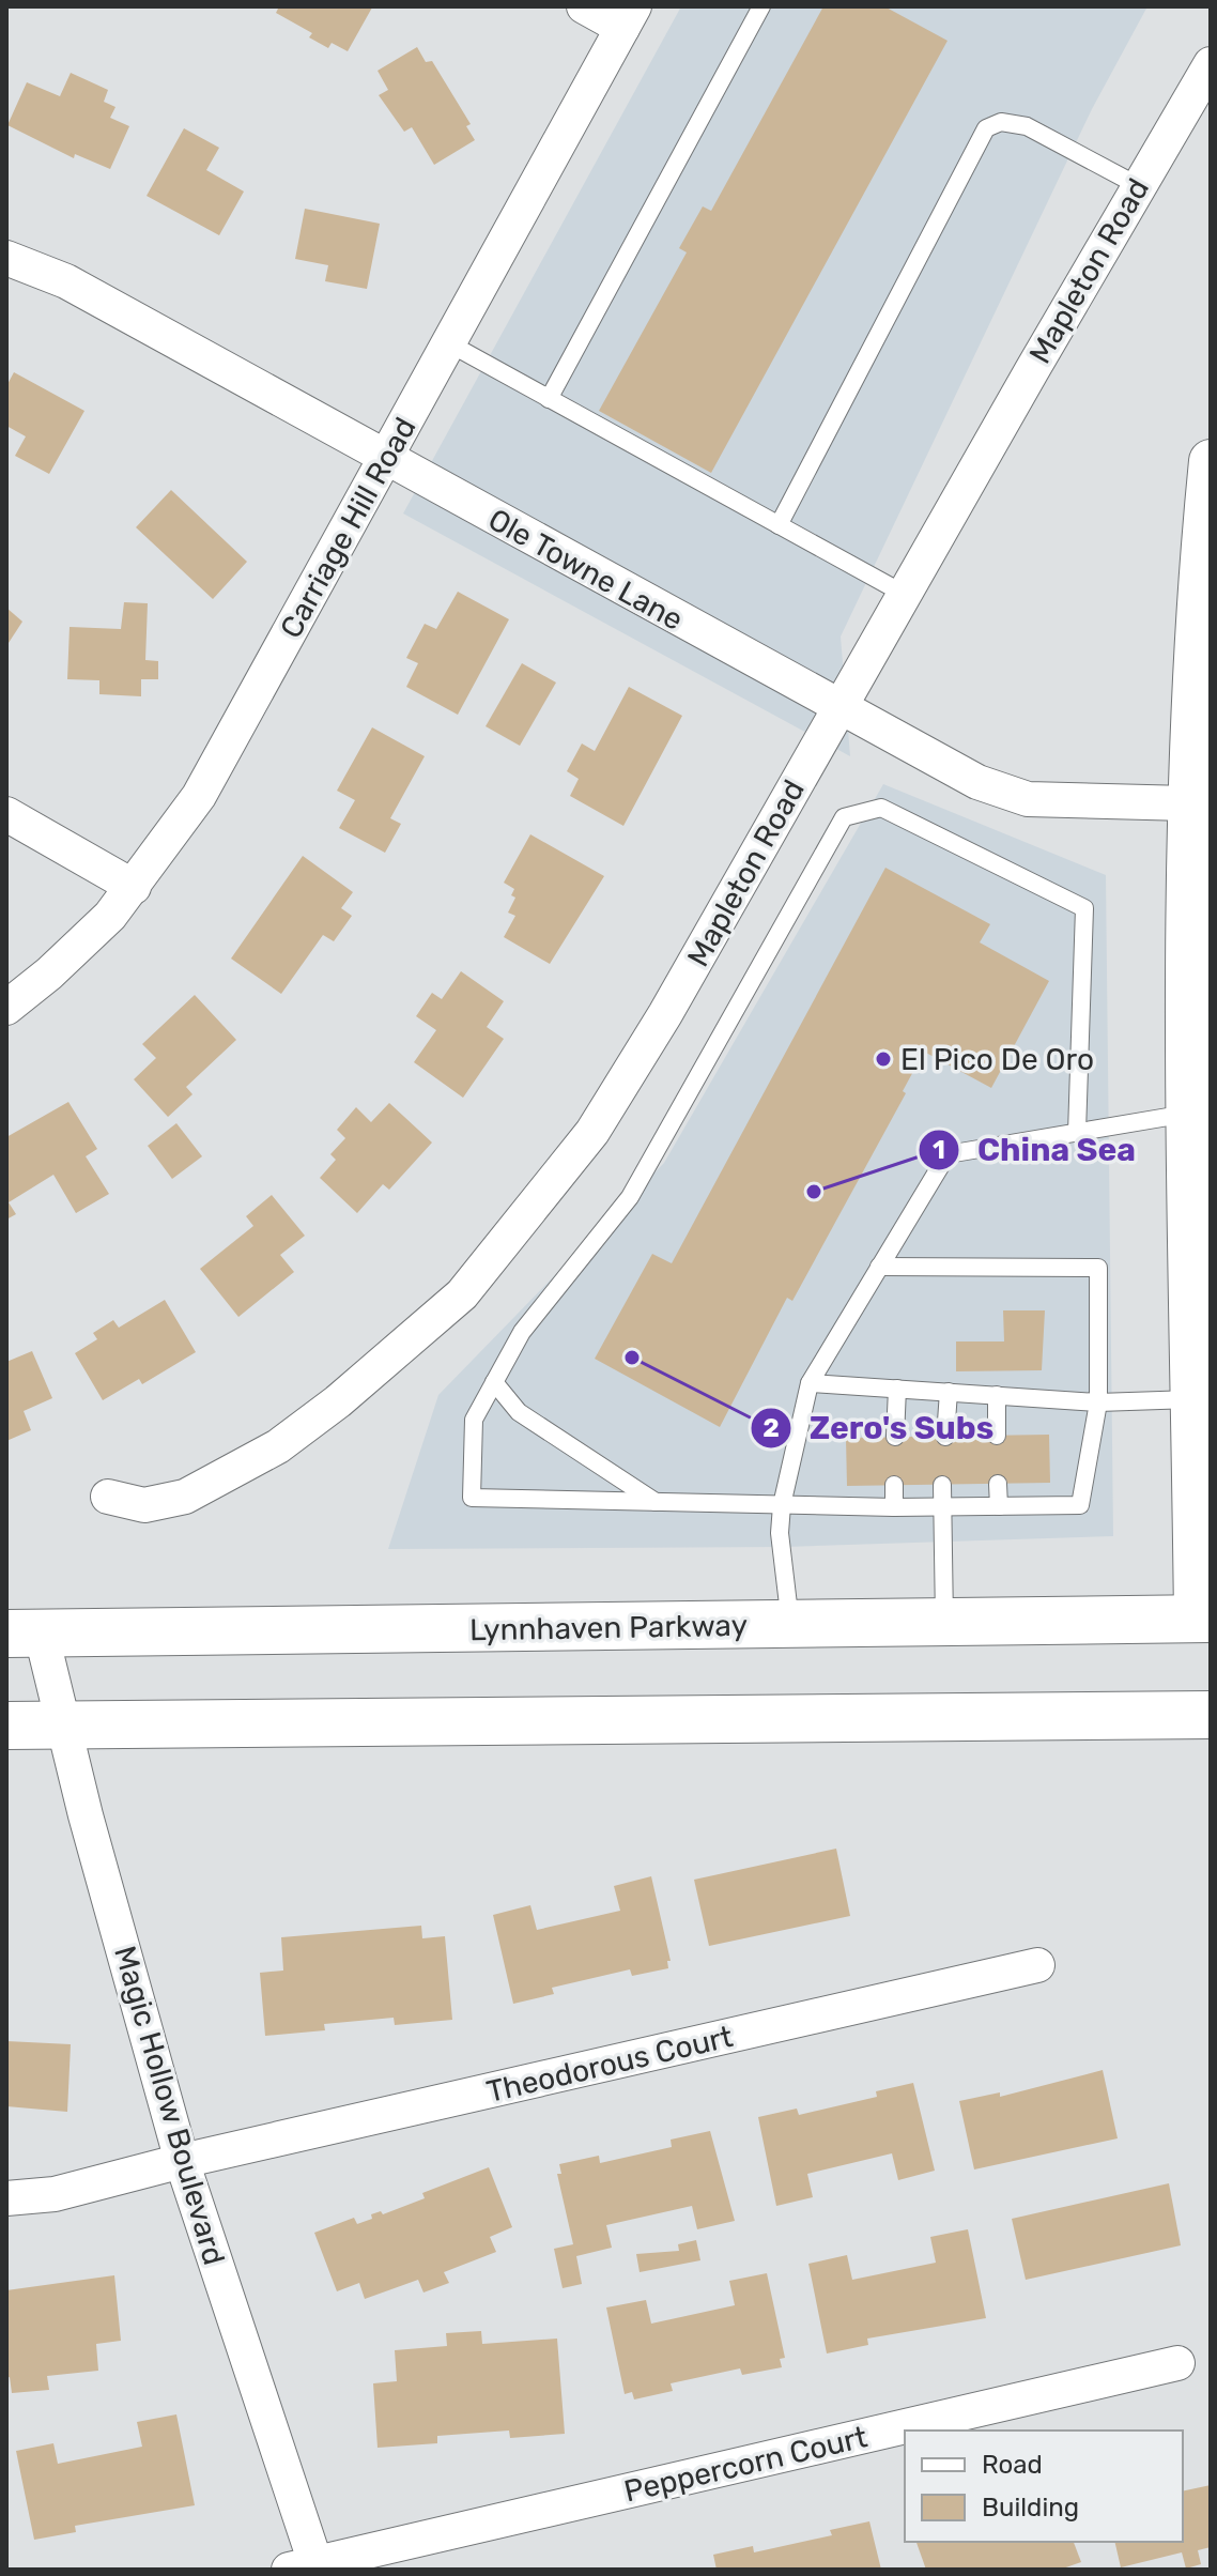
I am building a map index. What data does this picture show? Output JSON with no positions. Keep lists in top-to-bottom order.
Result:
{
  "streets": {
    "main road": ["Lynnhaven Parkway"],
    "street": [
      "Mapleton Road",
      "Carriage Hill Road",
      "Ole Towne Lane",
      "Theodorous Court",
      "Magic Hollow Boulevard",
      "Peppercorn Court"
    ]
  },
  "crossings": [
    ["Mapleton Road", "Ole Towne Lane"],
    ["Carriage Hill Road", "Ole Towne Lane"],
    ["Lynnhaven Parkway", "Magic Hollow Boulevard"],
    ["Theodorous Court", "Magic Hollow Boulevard"],
    ["Magic Hollow Boulevard", "Peppercorn Court"]
  ],
  "places": ["El Pico De Oro", "China Sea", "Zero's Subs"],
  "legend": ["Road", "Building"]
}
